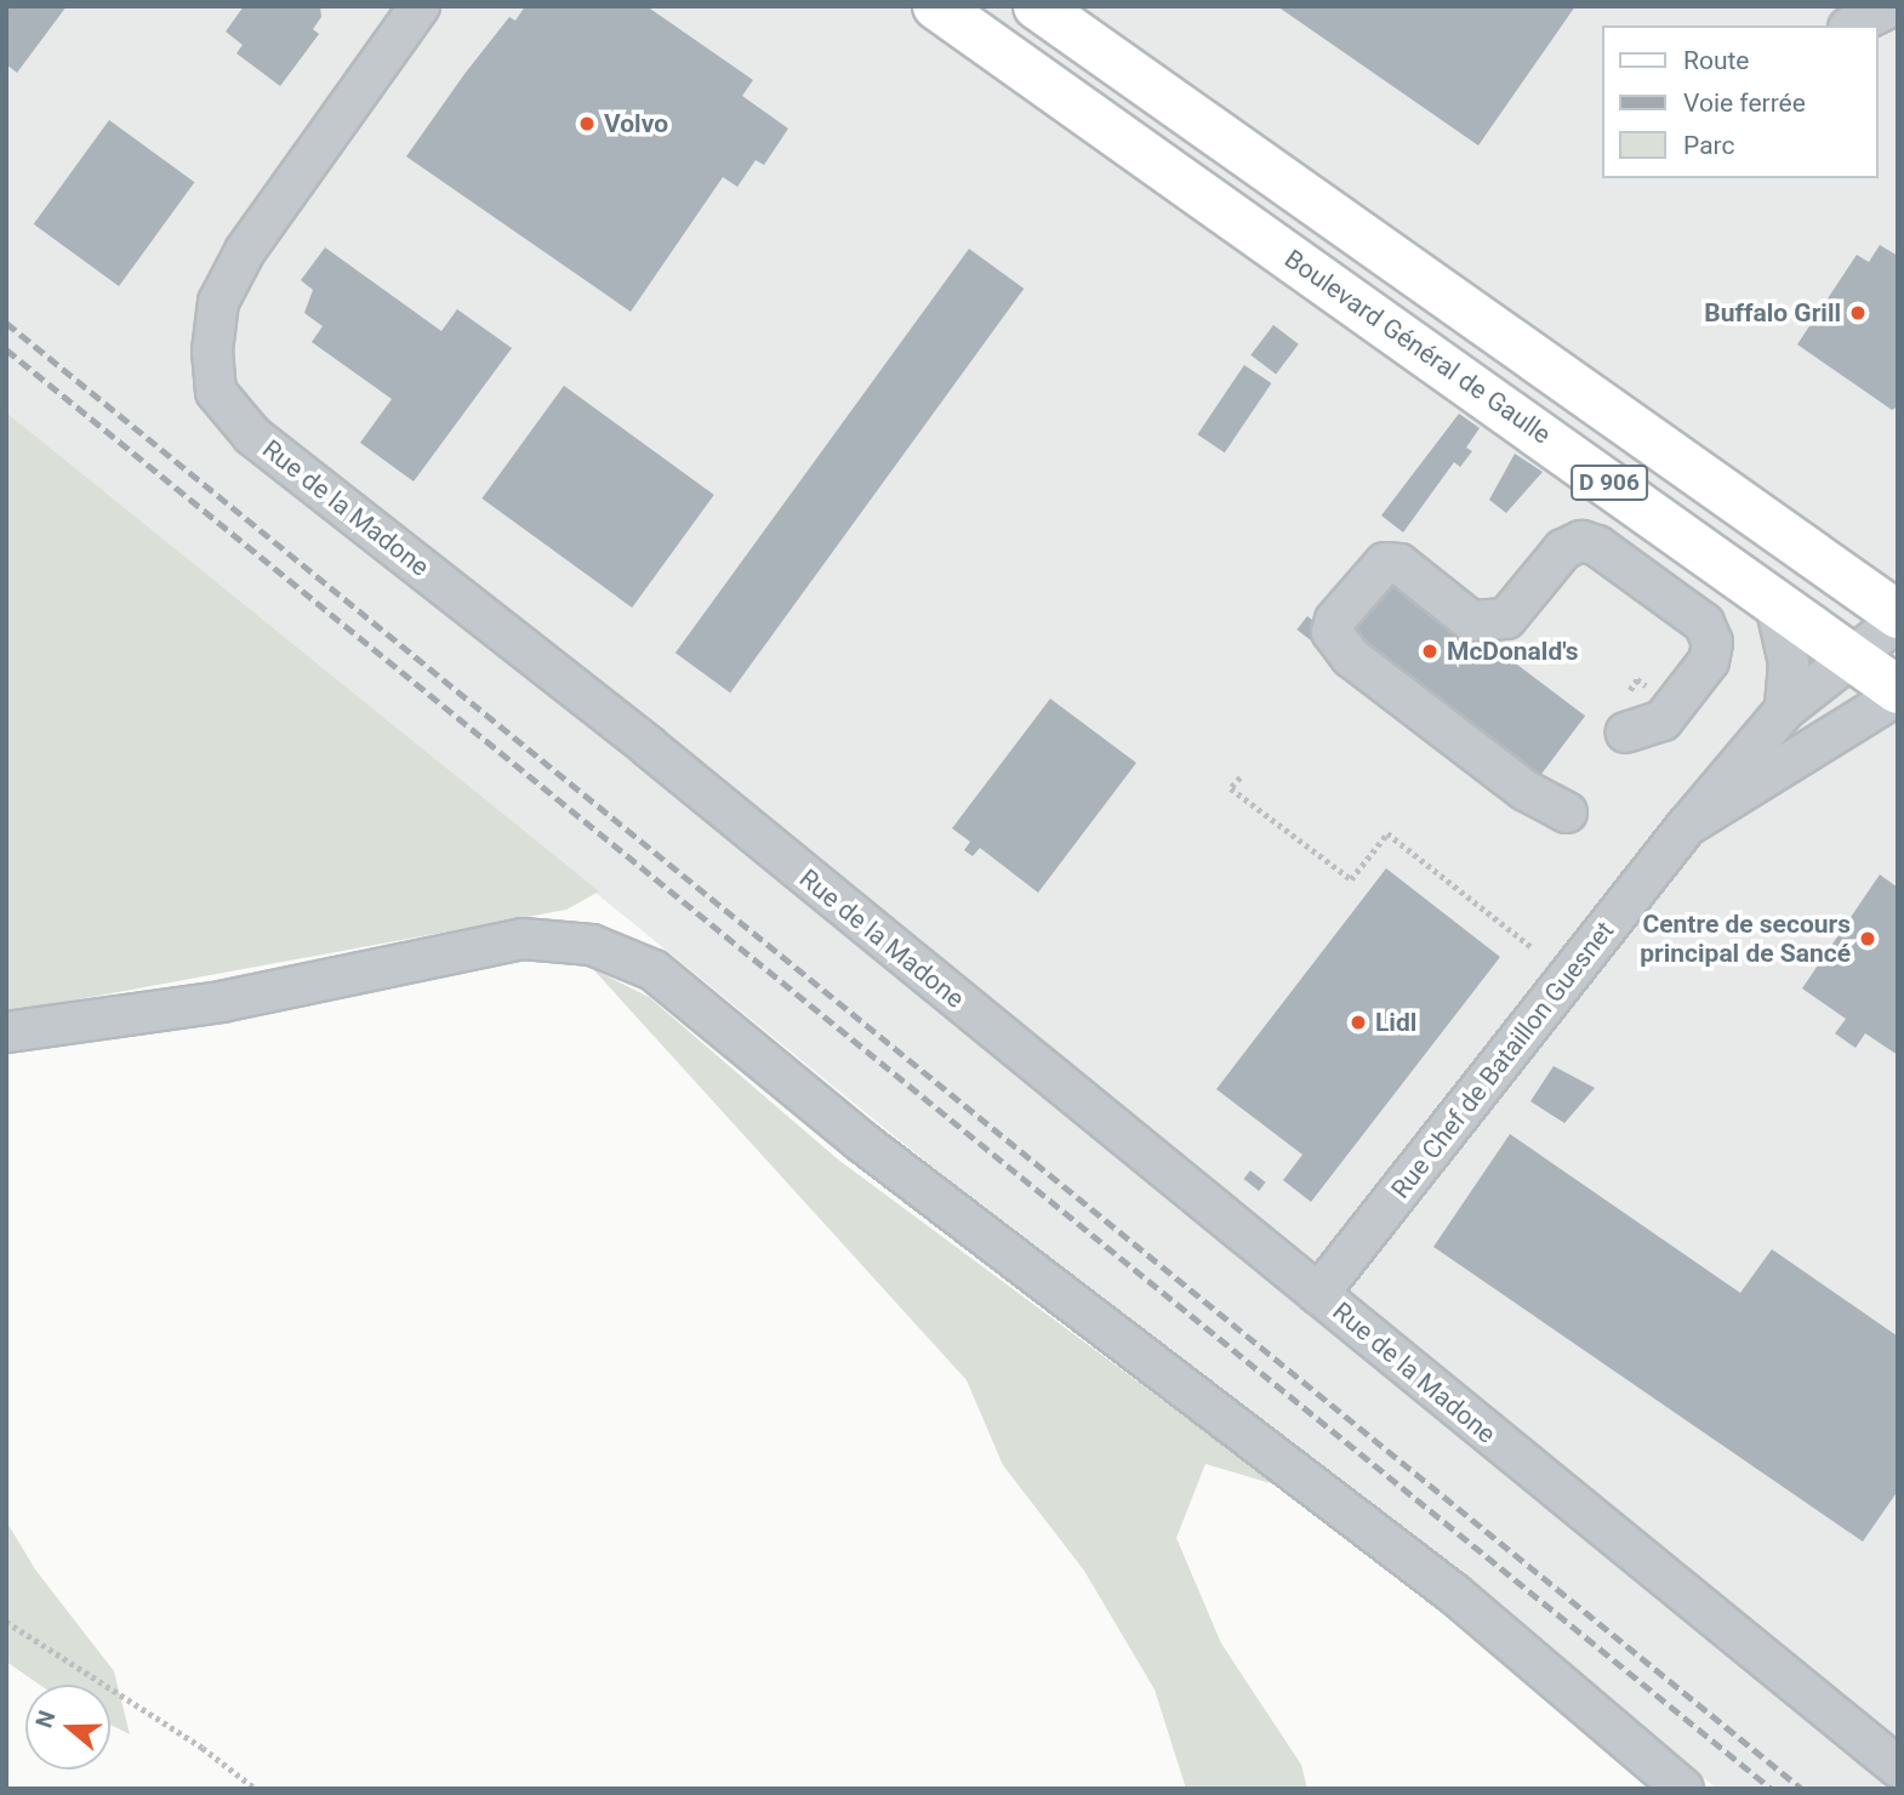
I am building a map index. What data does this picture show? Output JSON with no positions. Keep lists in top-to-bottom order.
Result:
{
  "streets": {
    "main road": ["Boulevard Général de Gaulle", "D 906"],
    "street": ["Rue de la Madone", "Rue Chef de Bataillon Guesnet"]
  },
  "crossings": [
    ["Boulevard Général de Gaulle", "Rue Chef de Bataillon Guesnet"],
    ["D 906", "Rue Chef de Bataillon Guesnet"],
    ["Rue de la Madone", "Rue Chef de Bataillon Guesnet"]
  ],
  "places": [
    "Volvo",
    "Buffalo Grill",
    "McDonald's",
    "Centre de secours principal de Sancé",
    "Lidl"
  ],
  "legend": ["Route", "Voie ferrée", "Parc"],
  "north": "left"
}
